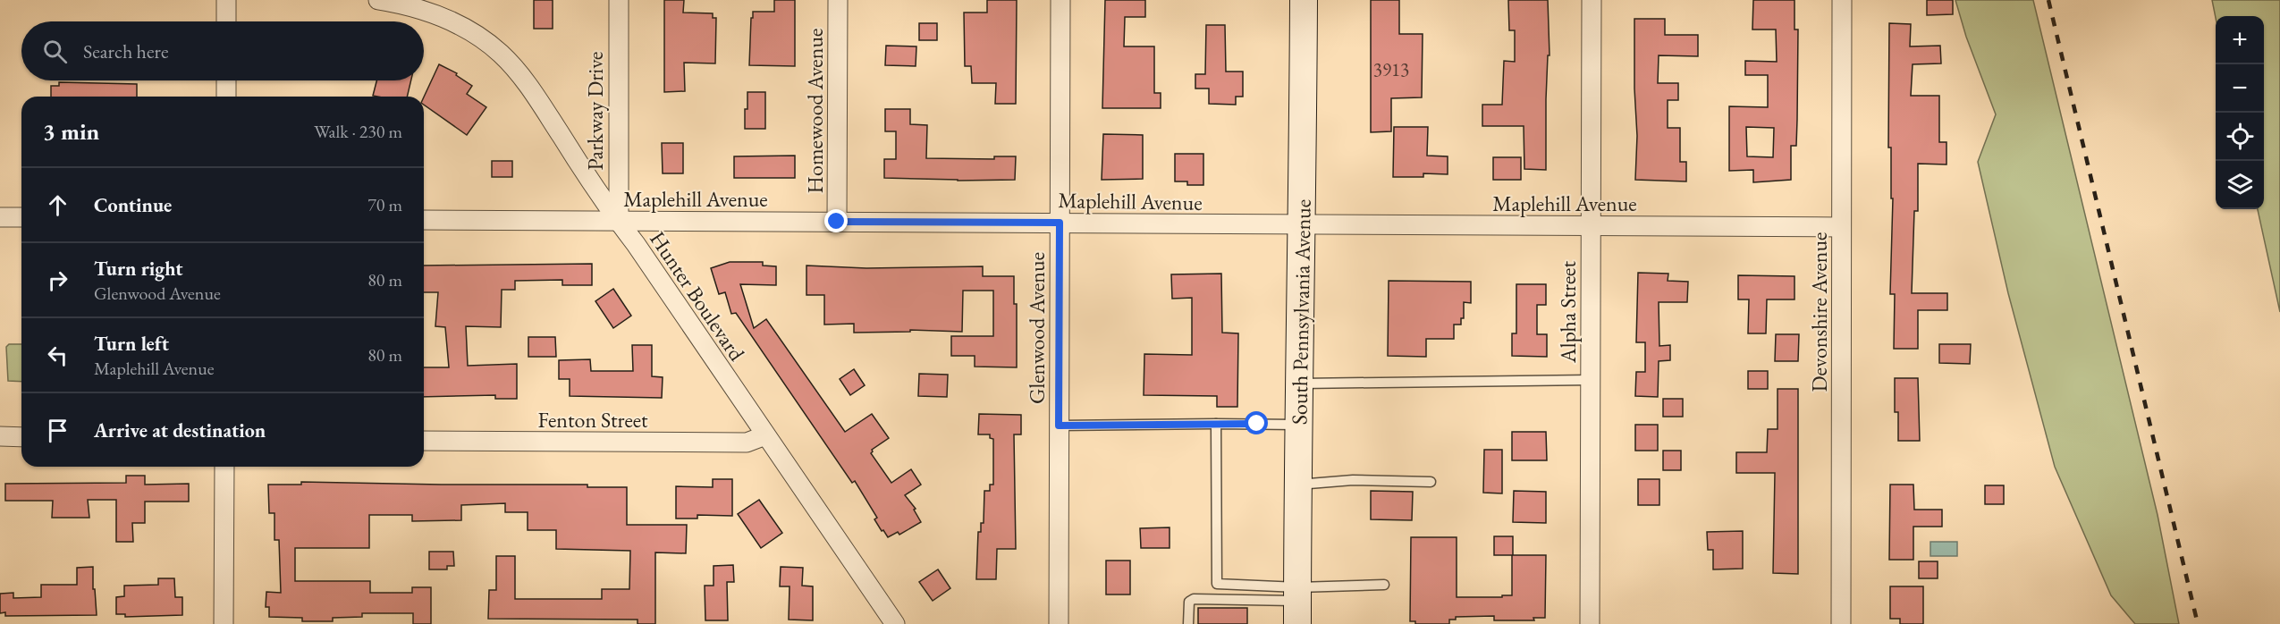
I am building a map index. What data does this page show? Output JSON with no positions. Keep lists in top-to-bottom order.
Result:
{
  "streets": {
    "main road": ["South Pennsylvania Avenue"],
    "street": [
      "Parkway Drive",
      "Homewood Avenue",
      "Maplehill Avenue",
      "Hunter Boulevard",
      "Alpha Street",
      "Devonshire Avenue",
      "Glenwood Avenue",
      "Fenton Street"
    ]
  },
  "crossings": [
    ["Parkway Drive", "Maplehill Avenue"],
    ["Parkway Drive", "Hunter Boulevard"],
    ["Homewood Avenue", "Maplehill Avenue"],
    ["Maplehill Avenue", "Hunter Boulevard"],
    ["Maplehill Avenue", "South Pennsylvania Avenue"],
    ["Maplehill Avenue", "Alpha Street"],
    ["Maplehill Avenue", "Devonshire Avenue"],
    ["Maplehill Avenue", "Glenwood Avenue"],
    ["Hunter Boulevard", "Fenton Street"]
  ],
  "house_numbers": ["3913"],
  "page": {
    "map_buttons": ["+", "−"],
    "search": "Search here",
    "heading": ["3 min", "Walk · 230 m"],
    "list": [
      ["Continue", "70 m"],
      ["Turn right", "Glenwood Avenue", "80 m"],
      ["Turn left", "Maplehill Avenue", "80 m"],
      "Arrive at destination"
    ]
  }
}
